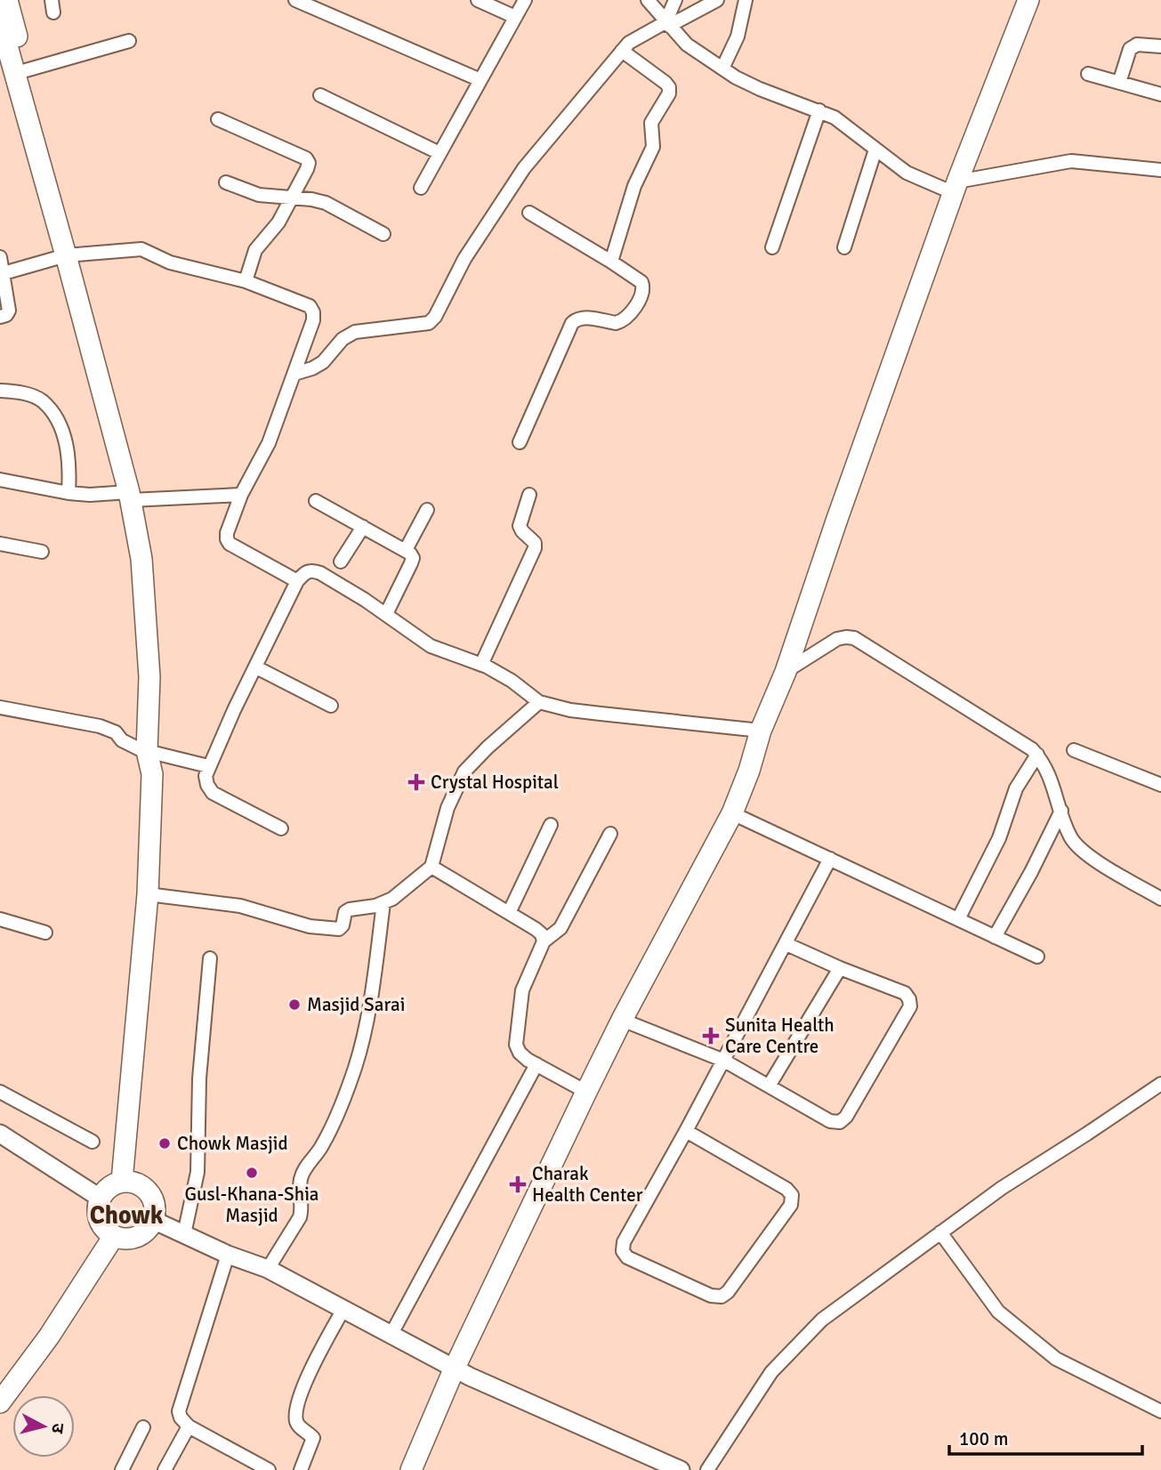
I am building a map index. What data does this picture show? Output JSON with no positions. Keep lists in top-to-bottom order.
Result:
{
  "districts": ["Chowk"],
  "places": {
    "health": ["Crystal Hospital", "Sunita Health Care Centre", "Charak Health Center"],
    "other": ["Masjid Sarai", "Chowk Masjid", "Gusl-Khana-Shia Masjid"]
  },
  "scale_bar": "100 m",
  "north": "right"
}
